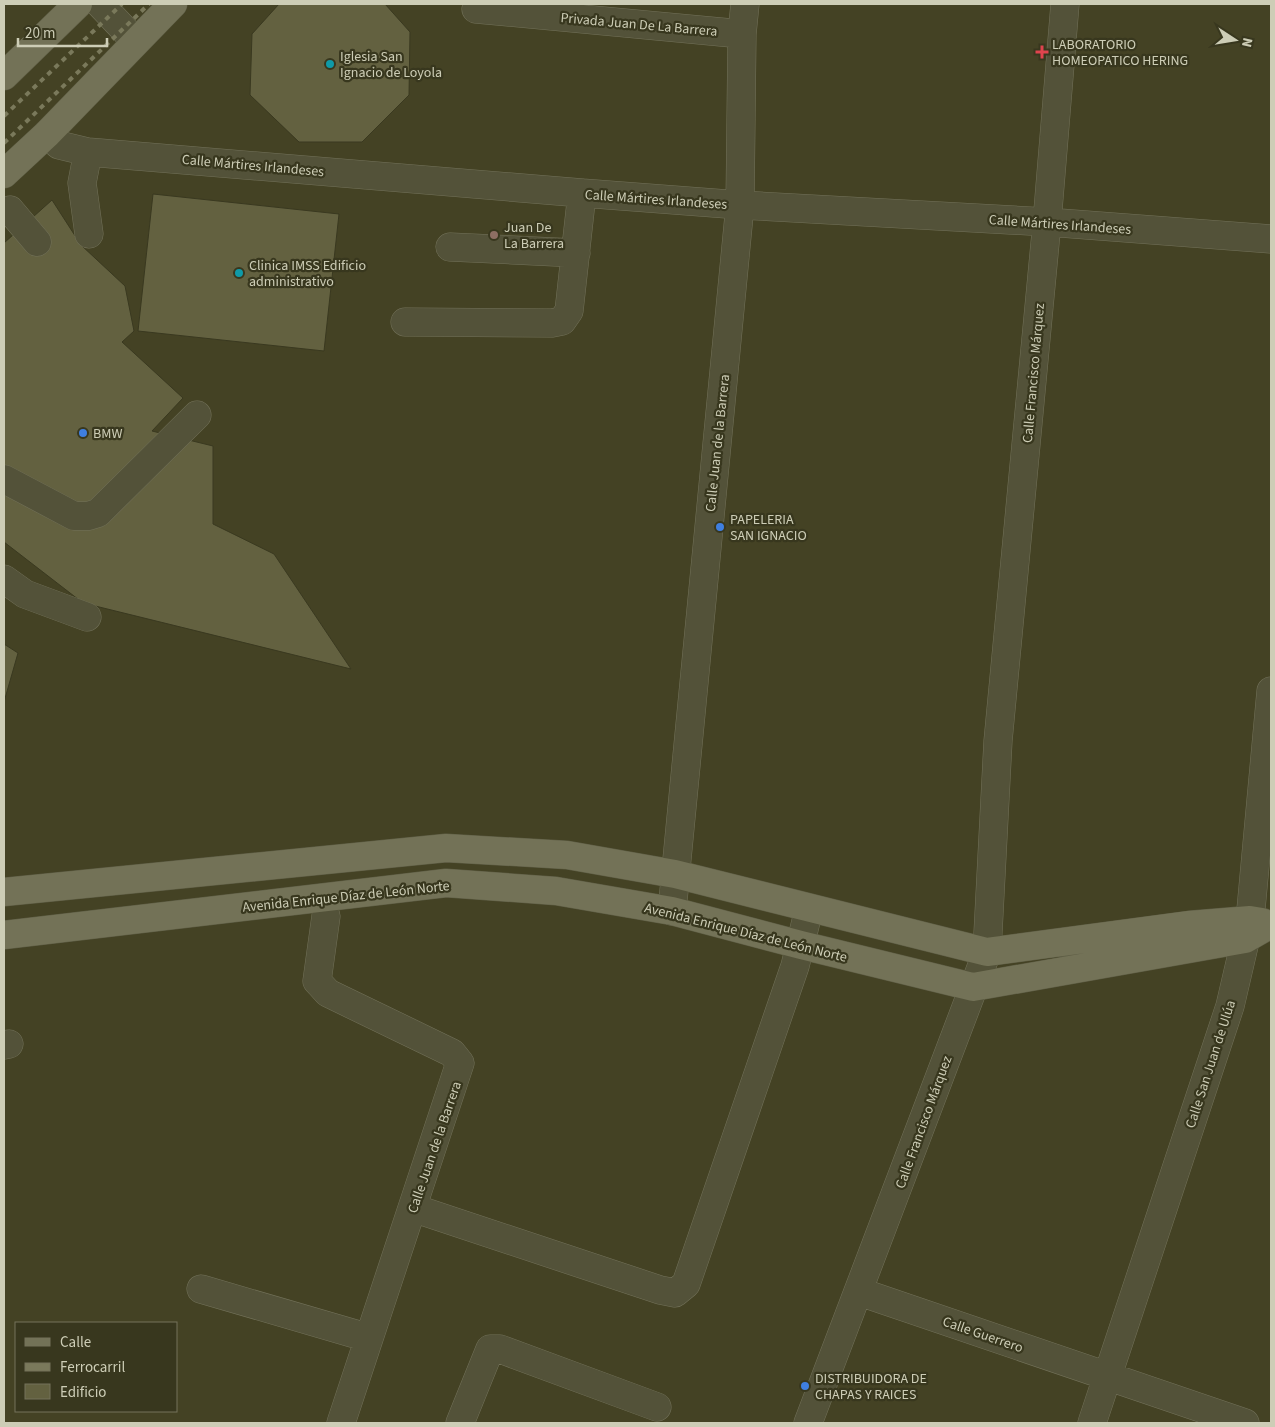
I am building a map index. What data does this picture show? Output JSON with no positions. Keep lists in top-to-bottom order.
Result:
{
  "streets": {
    "main road": ["Avenida Enrique Díaz de León Norte"],
    "street": [
      "Privada Juan De La Barrera",
      "Calle Mártires Irlandeses",
      "Calle Francisco Márquez",
      "Calle Juan de la Barrera",
      "Calle San Juan de Ulúa",
      "Calle Guerrero"
    ]
  },
  "crossings": [
    ["Privada Juan De La Barrera", "Calle Juan de la Barrera"],
    ["Calle Mártires Irlandeses", "Calle Francisco Márquez"],
    ["Calle Mártires Irlandeses", "Calle Juan de la Barrera"],
    ["Calle Francisco Márquez", "Avenida Enrique Díaz de León Norte"],
    ["Calle Francisco Márquez", "Calle Guerrero"],
    ["Calle Juan de la Barrera", "Avenida Enrique Díaz de León Norte"],
    ["Avenida Enrique Díaz de León Norte", "Calle San Juan de Ulúa"],
    ["Calle San Juan de Ulúa", "Calle Guerrero"]
  ],
  "places": {
    "health": ["LABORATORIO HOMEOPATICO HERING"],
    "other": [
      "Iglesia San Ignacio de Loyola",
      "Juan De La Barrera",
      "Clinica IMSS Edificio administrativo",
      "BMW",
      "PAPELERIA SAN IGNACIO",
      "DISTRIBUIDORA DE CHAPAS Y RAICES"
    ]
  },
  "legend": ["Calle", "Ferrocarril", "Edificio"],
  "scale_bar": "20 m",
  "north": "right"
}
